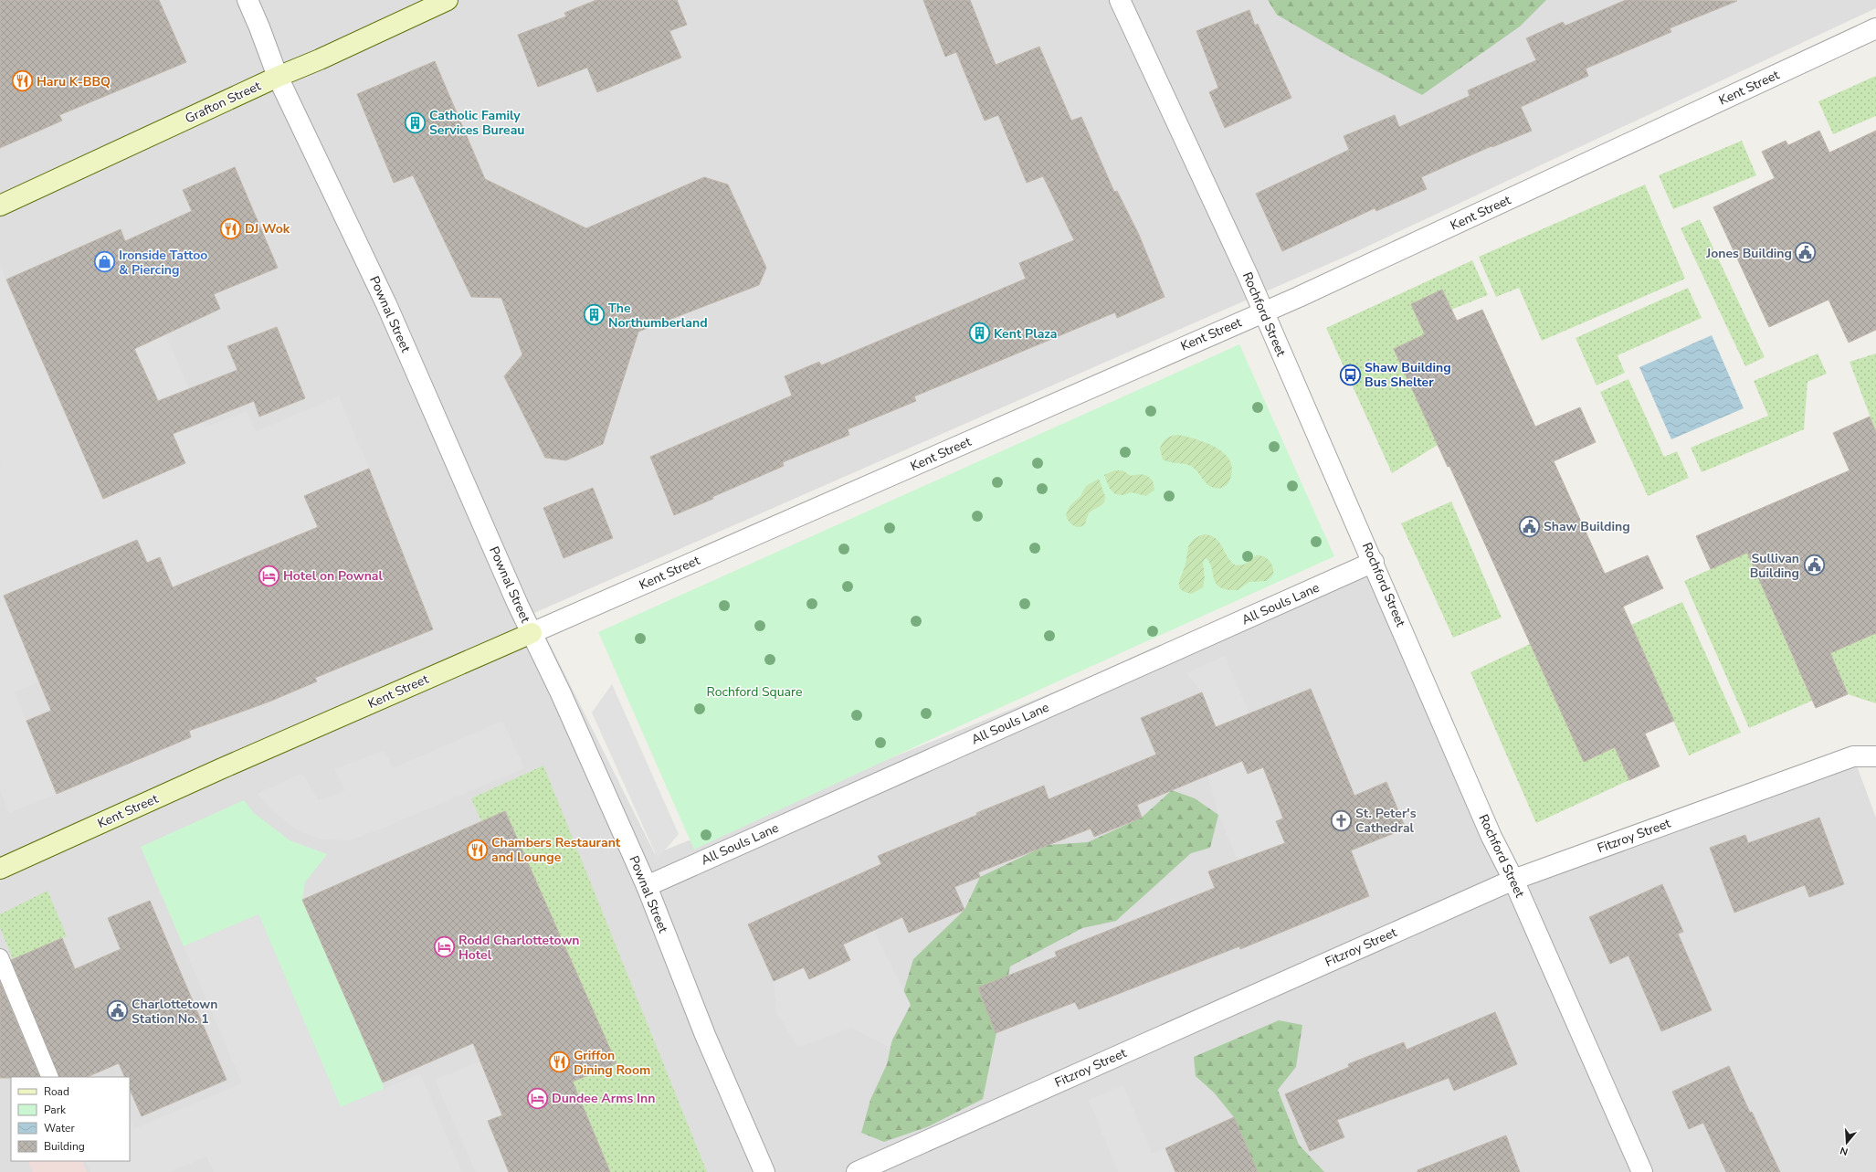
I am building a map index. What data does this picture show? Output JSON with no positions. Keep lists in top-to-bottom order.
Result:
{
  "streets": {
    "street": [
      "Kent Street",
      "Grafton Street",
      "Pownal Street",
      "Rochford Street",
      "All Souls Lane",
      "Fitzroy Street"
    ]
  },
  "crossings": [
    ["Kent Street", "Pownal Street"],
    ["Kent Street", "Rochford Street"],
    ["Grafton Street", "Pownal Street"],
    ["Pownal Street", "All Souls Lane"],
    ["Rochford Street", "All Souls Lane"],
    ["Rochford Street", "Fitzroy Street"]
  ],
  "parks": ["Rochford Square"],
  "places": {
    "restaurant": [
      "Haru K-BBQ",
      "DJ Wok",
      "Chambers Restaurant and Lounge",
      "Griffon Dining Room"
    ],
    "building": ["Catholic Family Services Bureau", "The Northumberland", "Kent Plaza"],
    "public building": [
      "Jones Building",
      "Shaw Building",
      "Sullivan Building",
      "Charlottetown Station No. 1"
    ],
    "shop": ["Ironside Tattoo & Piercing"],
    "bus stop": ["Shaw Building Bus Shelter"],
    "hotel": ["Hotel on Pownal", "Rodd Charlottetown Hotel", "Dundee Arms Inn"],
    "church": ["St. Peter's Cathedral"]
  },
  "legend": [
    "Road",
    "Park",
    "Water",
    "Building"
  ],
  "north": "bottom"
}
